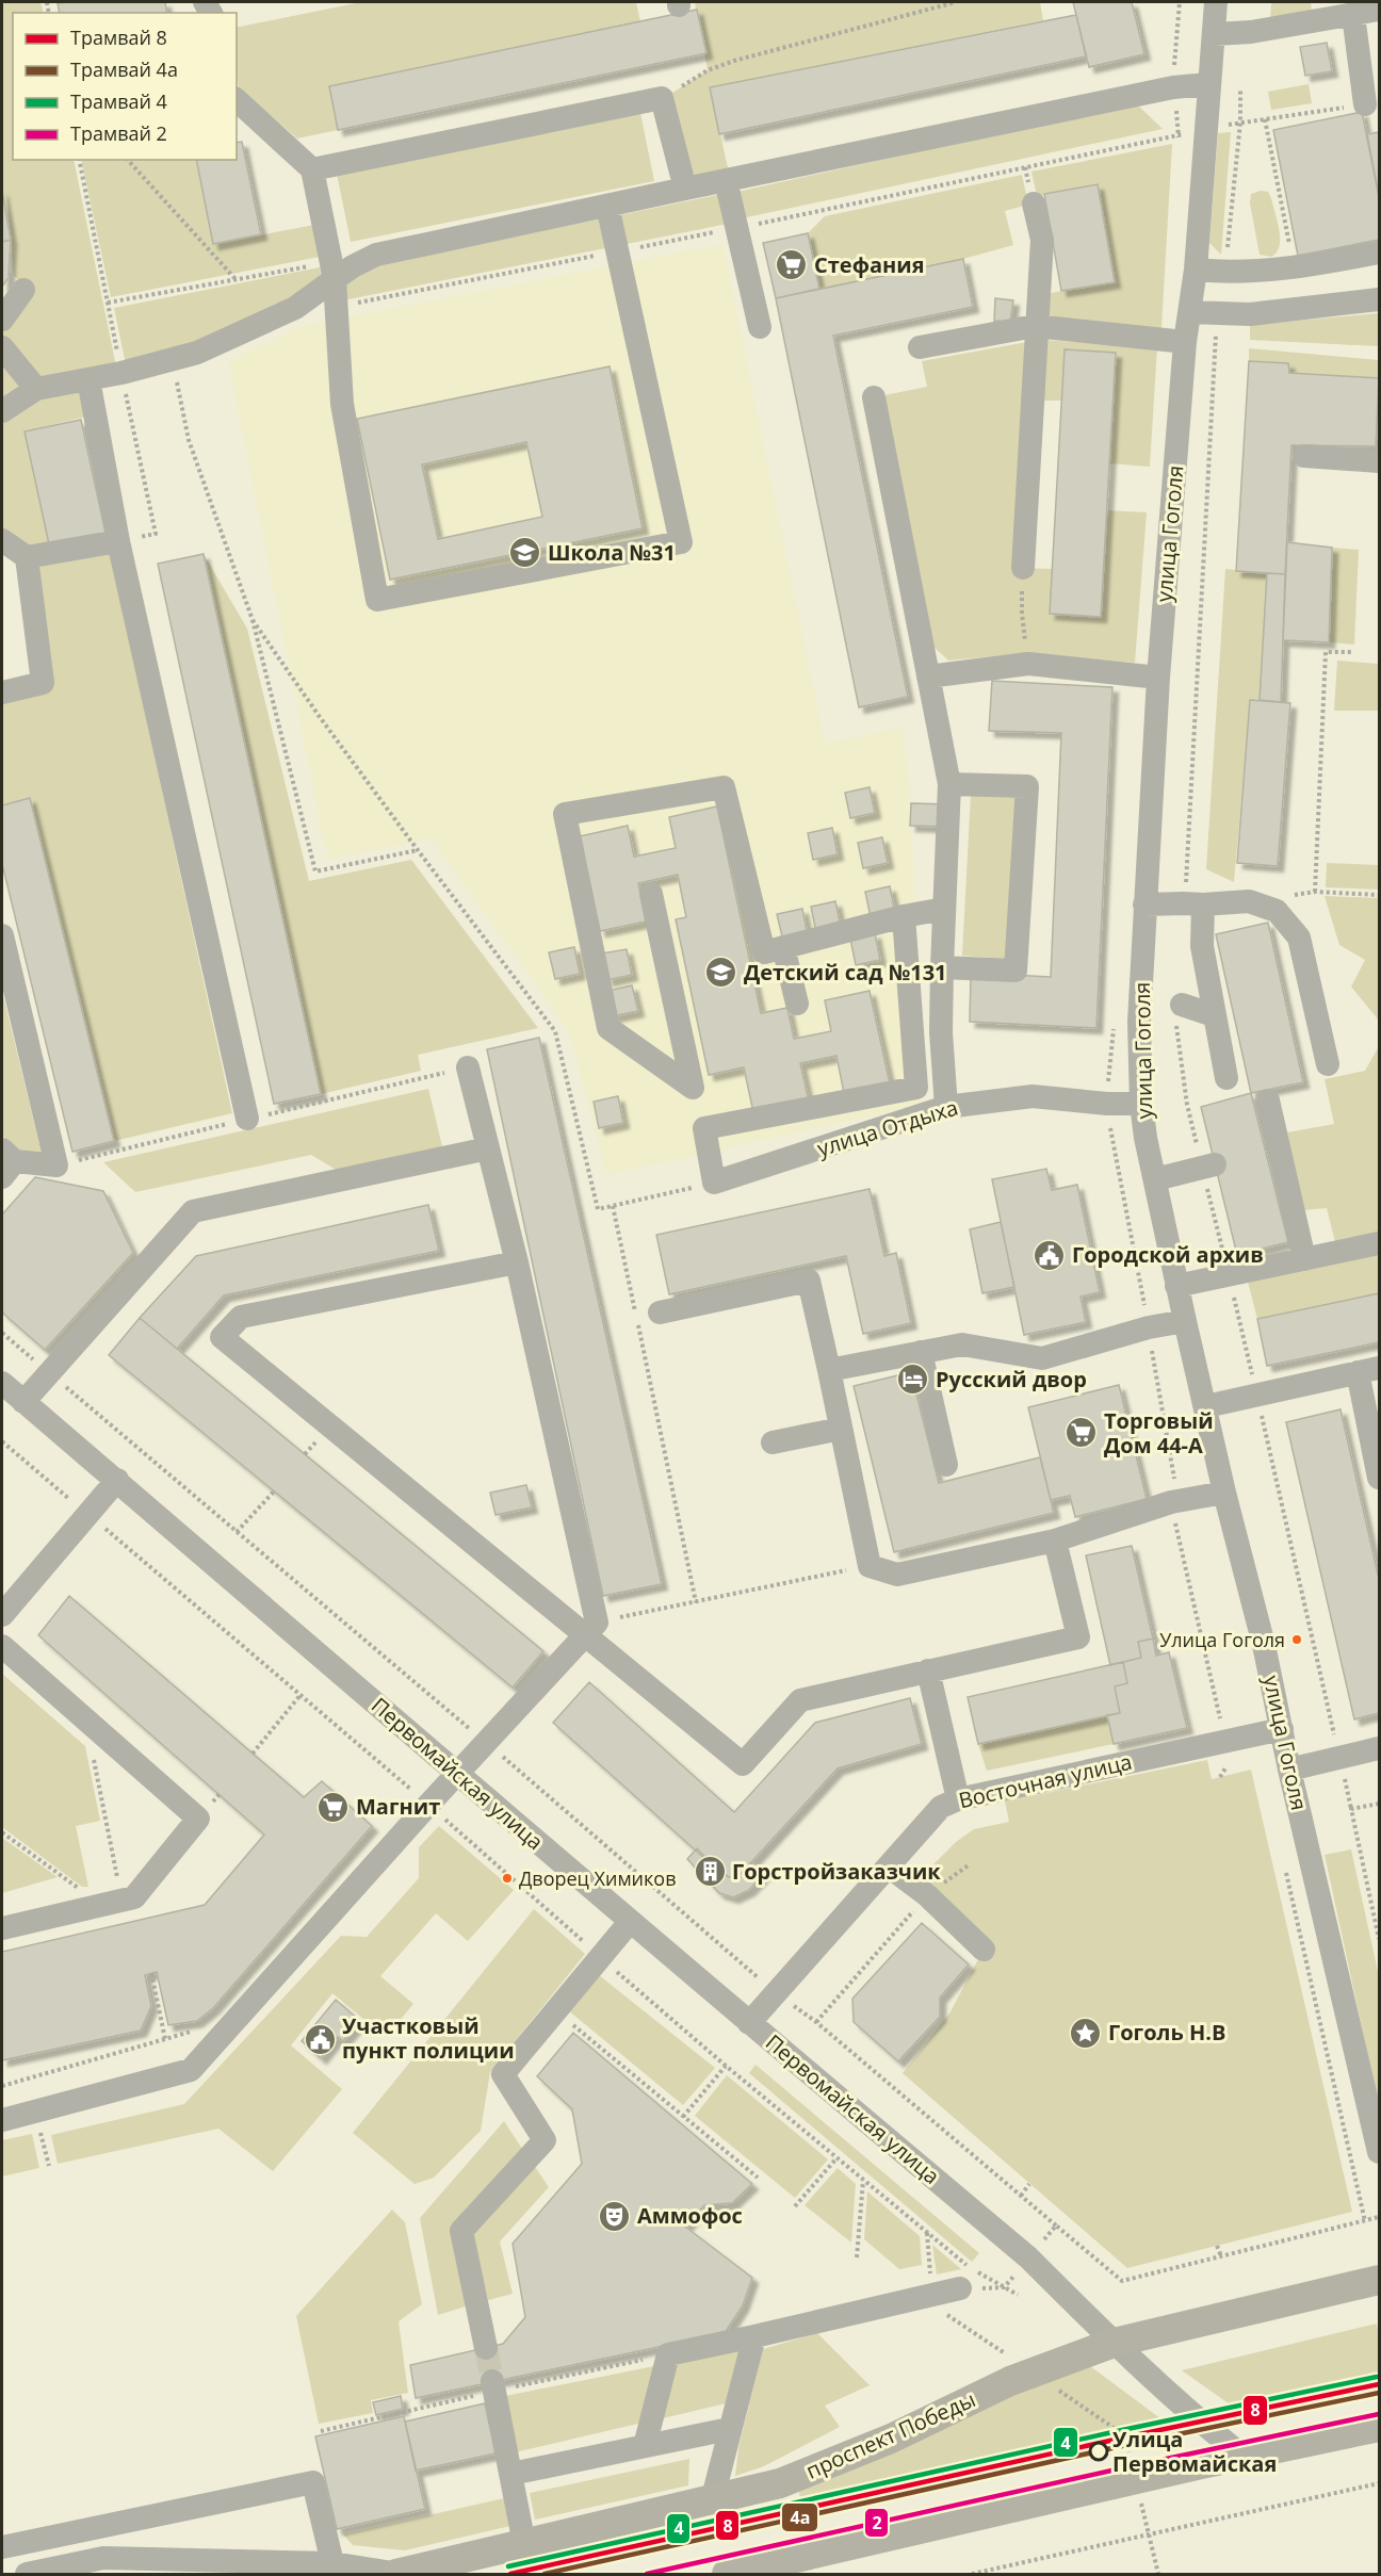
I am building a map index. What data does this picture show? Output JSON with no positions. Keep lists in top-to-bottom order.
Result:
{
  "streets": {
    "main road": ["проспект Победы"],
    "street": [
      "улица Гоголя",
      "улица Отдыха",
      "Первомайская улица",
      "Восточная улица"
    ]
  },
  "crossings": [
    ["улица Гоголя", "улица Отдыха"],
    ["улица Гоголя", "Восточная улица"],
    ["Первомайская улица", "Восточная улица"],
    ["Первомайская улица", "проспект Победы"]
  ],
  "places": {
    "supermarket": ["Стефания", "Торговый Дом 44-А", "Магнит"],
    "school or university": ["Школа №31", "Детский сад №131"],
    "public building": ["Городской архив", "Участковый пункт полиции"],
    "hotel": ["Русский двор"],
    "other": ["Улица Гоголя", "Дворец Химиков", "Улица Первомайская"],
    "building": ["Горстройзаказчик"],
    "place": ["Гоголь Н.В"],
    "theatre": ["Аммофос"]
  },
  "lines": [
    "tram line 4",
    "tram line 8",
    "tram line 4а",
    "tram line 2"
  ],
  "legend": [
    "Трамвай 8",
    "Трамвай 4а",
    "Трамвай 4",
    "Трамвай 2"
  ]
}
